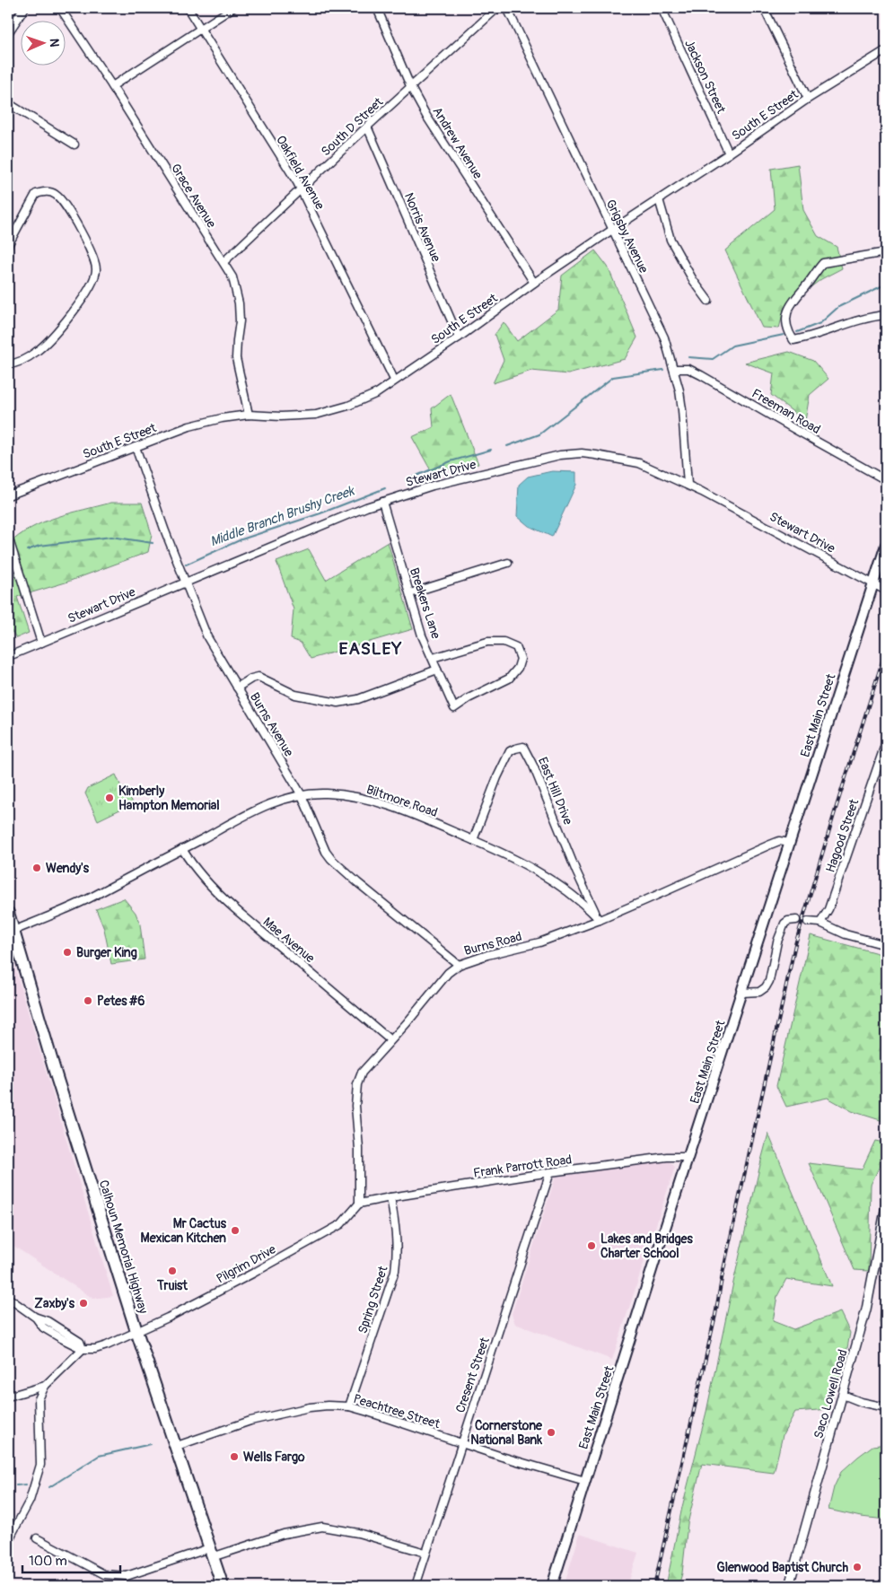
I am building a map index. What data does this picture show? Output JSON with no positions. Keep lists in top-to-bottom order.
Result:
{
  "streets": {
    "highway": ["Calhoun Memorial Highway"],
    "main road": ["East Main Street"],
    "street": [
      "Jackson Street",
      "South E Street",
      "South D Street",
      "Andrew Avenue",
      "Oakfield Avenue",
      "Grace Avenue",
      "Norris Avenue",
      "Grigsby Avenue",
      "Freeman Road",
      "Stewart Drive",
      "Breakers Lane",
      "Burns Avenue",
      "East Hill Drive",
      "Biltmore Road",
      "Hagood Street",
      "Mae Avenue",
      "Burns Road",
      "Frank Parrott Road",
      "Pilgrim Drive",
      "Spring Street",
      "Cresent Street",
      "Saco Lowell Road",
      "Peachtree Street"
    ]
  },
  "crossings": [
    ["Jackson Street", "South E Street"],
    ["South E Street", "Andrew Avenue"],
    ["South E Street", "Oakfield Avenue"],
    ["South E Street", "Grace Avenue"],
    ["South E Street", "Norris Avenue"],
    ["South E Street", "Grigsby Avenue"],
    ["South E Street", "Burns Avenue"],
    ["South D Street", "Andrew Avenue"],
    ["South D Street", "Oakfield Avenue"],
    ["South D Street", "Grace Avenue"],
    ["South D Street", "Norris Avenue"],
    ["Grigsby Avenue", "Freeman Road"],
    ["Grigsby Avenue", "Stewart Drive"],
    ["Stewart Drive", "Breakers Lane"],
    ["Stewart Drive", "East Main Street"],
    ["Stewart Drive", "Burns Avenue"],
    ["East Main Street", "Burns Road"],
    ["East Main Street", "Frank Parrott Road"],
    ["East Main Street", "Peachtree Street"],
    ["Burns Avenue", "Biltmore Road"],
    ["Burns Avenue", "Burns Road"],
    ["East Hill Drive", "Biltmore Road"],
    ["East Hill Drive", "Burns Road"],
    ["Biltmore Road", "Mae Avenue"],
    ["Biltmore Road", "Burns Road"],
    ["Biltmore Road", "Calhoun Memorial Highway"],
    ["Mae Avenue", "Burns Road"],
    ["Burns Road", "Frank Parrott Road"],
    ["Burns Road", "Pilgrim Drive"],
    ["Frank Parrott Road", "Pilgrim Drive"],
    ["Frank Parrott Road", "Spring Street"],
    ["Frank Parrott Road", "Cresent Street"],
    ["Calhoun Memorial Highway", "Pilgrim Drive"],
    ["Calhoun Memorial Highway", "Peachtree Street"],
    ["Spring Street", "Peachtree Street"],
    ["Cresent Street", "Peachtree Street"]
  ],
  "districts": ["EASLEY"],
  "water": ["Middle Branch Brushy Creek"],
  "places": [
    "Kimberly Hampton Memorial",
    "Wendy's",
    "Burger King",
    "Petes #6",
    "Mr Cactus Mexican Kitchen",
    "Lakes and Bridges Charter School",
    "Truist",
    "Zaxby's",
    "Cornerstone National Bank",
    "Wells Fargo",
    "Glenwood Baptist Church"
  ],
  "scale_bar": "100 m",
  "north": "right"
}
